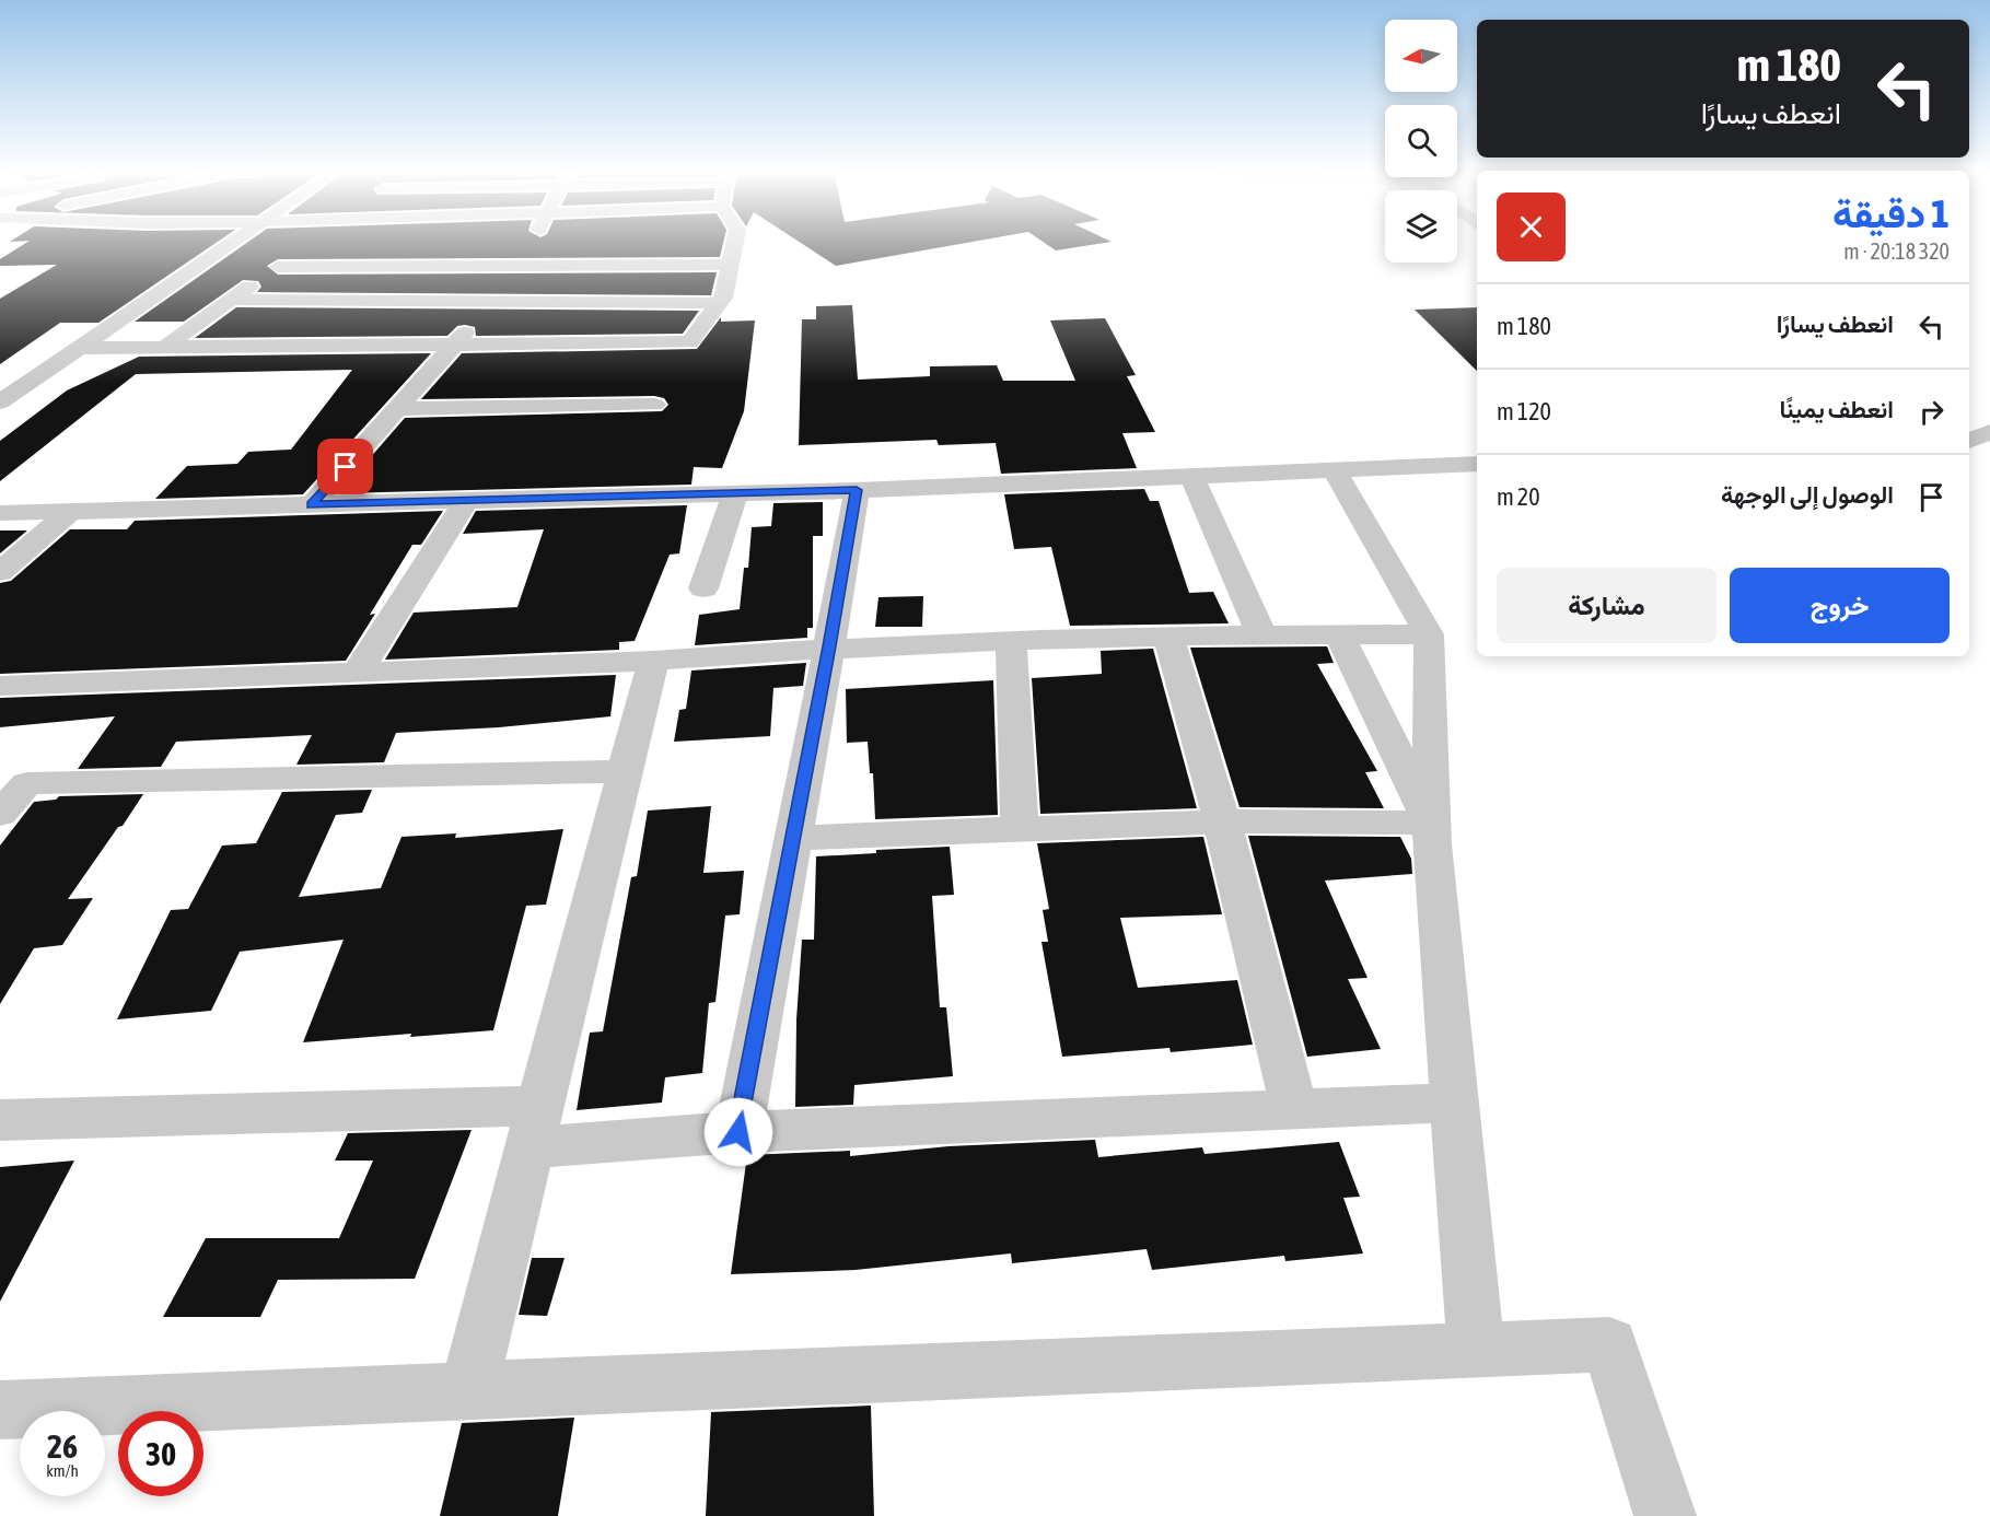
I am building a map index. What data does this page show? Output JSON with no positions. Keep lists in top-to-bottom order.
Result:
{
  "north": "left",
  "page": {
    "turn": ["180 m", "انعطف يسارًا"],
    "heading": ["1 دقيقة", "320 m · 20:18"],
    "list": [
      {
        "name": "انعطف يسارًا",
        "value": "180 m"
      },
      {
        "name": "انعطف يمينًا",
        "value": "120 m"
      },
      {
        "name": "الوصول إلى الوجهة",
        "value": "20 m"
      }
    ],
    "buttons": ["خروج", "مشاركة"],
    "speed": "26 km/h",
    "limit": "30"
  }
}
